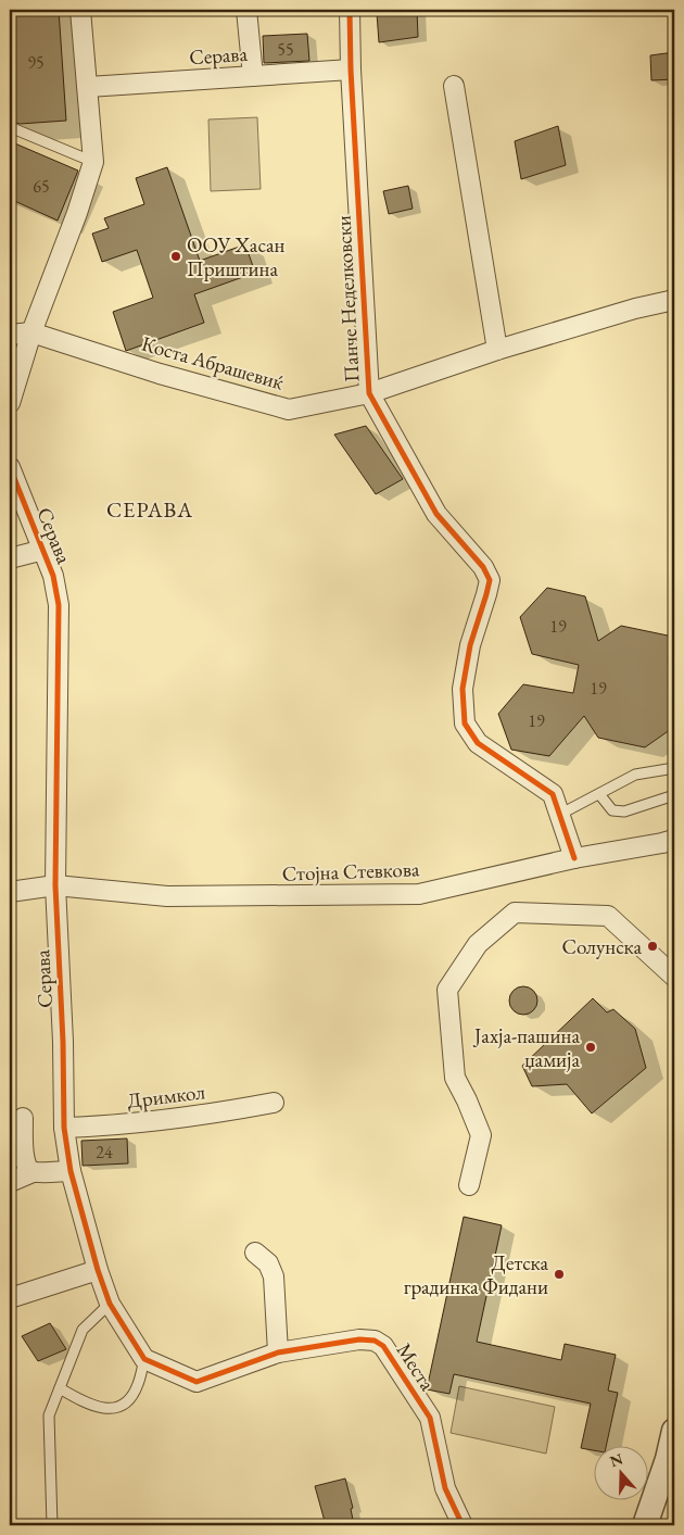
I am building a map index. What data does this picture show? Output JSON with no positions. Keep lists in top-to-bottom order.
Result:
{
  "streets": {
    "street": [
      "Серава",
      "Панче Неделковски",
      "Коста Абрашевиќ",
      "Стојна Стевкова",
      "Дримкол",
      "Места"
    ]
  },
  "crossings": [
    ["Серава", "Панче Неделковски"],
    ["Серава", "Стојна Стевкова"],
    ["Серава", "Дримкол"],
    ["Серава", "Места"],
    ["Панче Неделковски", "Коста Абрашевиќ"],
    ["Панче Неделковски", "Стојна Стевкова"]
  ],
  "districts": ["СЕРАВА"],
  "places": [
    "ООУ Хасан Приштина",
    "Солунска",
    "Јахја-пашина џамија",
    "Детска градинка Фидани"
  ],
  "house_numbers": [
    "55",
    "95",
    "65",
    "19",
    "19",
    "19",
    "24"
  ],
  "north": "top"
}
